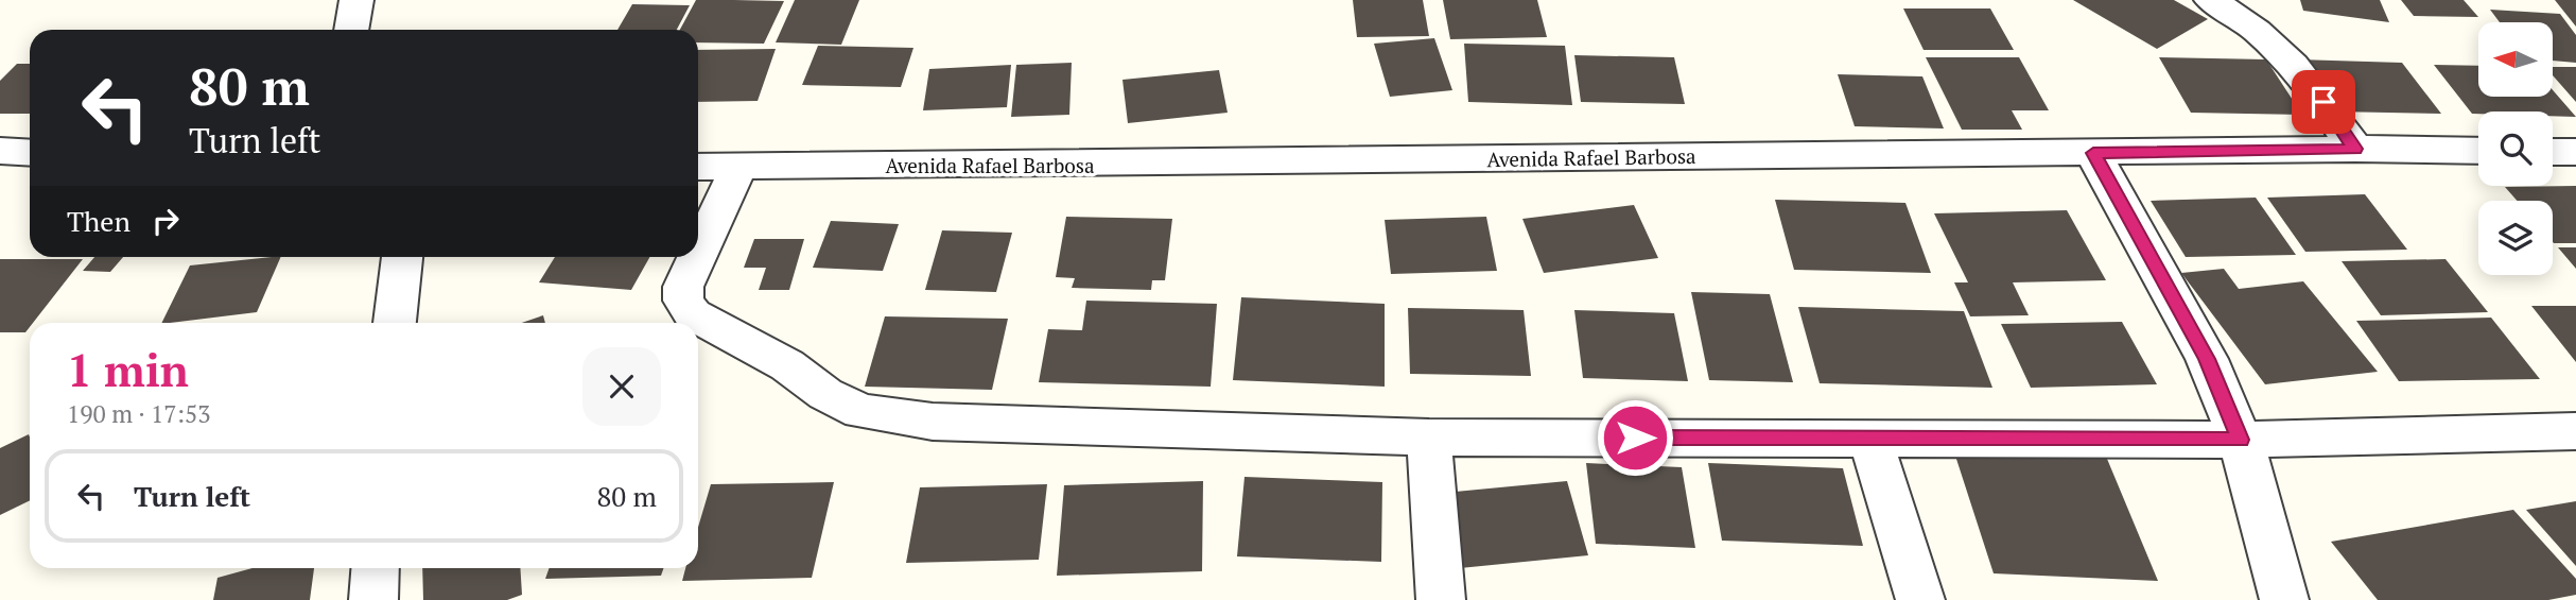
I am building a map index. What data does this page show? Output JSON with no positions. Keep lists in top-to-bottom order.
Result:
{
  "streets": {
    "street": ["Avenida Rafael Barbosa"]
  },
  "north": "left",
  "page": {
    "turn": ["80 m", "Turn left"],
    "then": "Then",
    "heading": ["1 min", "190 m · 17:53"],
    "list": [
      {
        "name": "Turn left",
        "value": "80 m"
      }
    ]
  }
}
